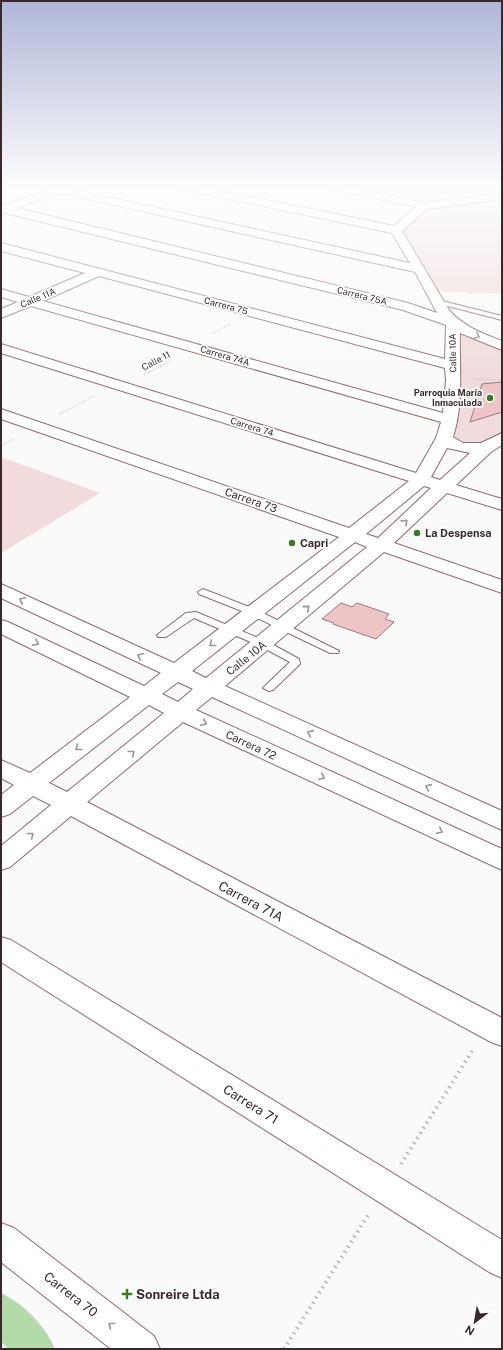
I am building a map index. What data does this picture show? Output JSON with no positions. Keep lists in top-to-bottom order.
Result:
{
  "streets": {
    "street": [
      "Carrera 75A",
      "Calle 11A",
      "Carrera 75",
      "Calle 10A",
      "Carrera 74A",
      "Carrera 74",
      "Carrera 73",
      "Carrera 72",
      "Carrera 71A",
      "Carrera 71",
      "Carrera 70"
    ],
    "path": ["Calle 11"]
  },
  "crossings": [
    ["Carrera 75A", "Calle 10A"],
    ["Calle 11A", "Carrera 75"],
    ["Calle 11A", "Carrera 74A"],
    ["Carrera 75", "Calle 10A"],
    ["Carrera 75", "Calle 11"],
    ["Calle 10A", "Carrera 74A"],
    ["Calle 10A", "Carrera 74"],
    ["Calle 10A", "Carrera 73"],
    ["Calle 10A", "Carrera 72"],
    ["Calle 10A", "Carrera 71A"],
    ["Carrera 74A", "Calle 11"],
    ["Calle 11", "Carrera 74"]
  ],
  "one_way": ["Carrera 70"],
  "places": {
    "other": ["Parroquia María Inmaculada", "La Despensa", "Capri"],
    "health": ["Sonreire Ltda"]
  },
  "north": "bottom left"
}
